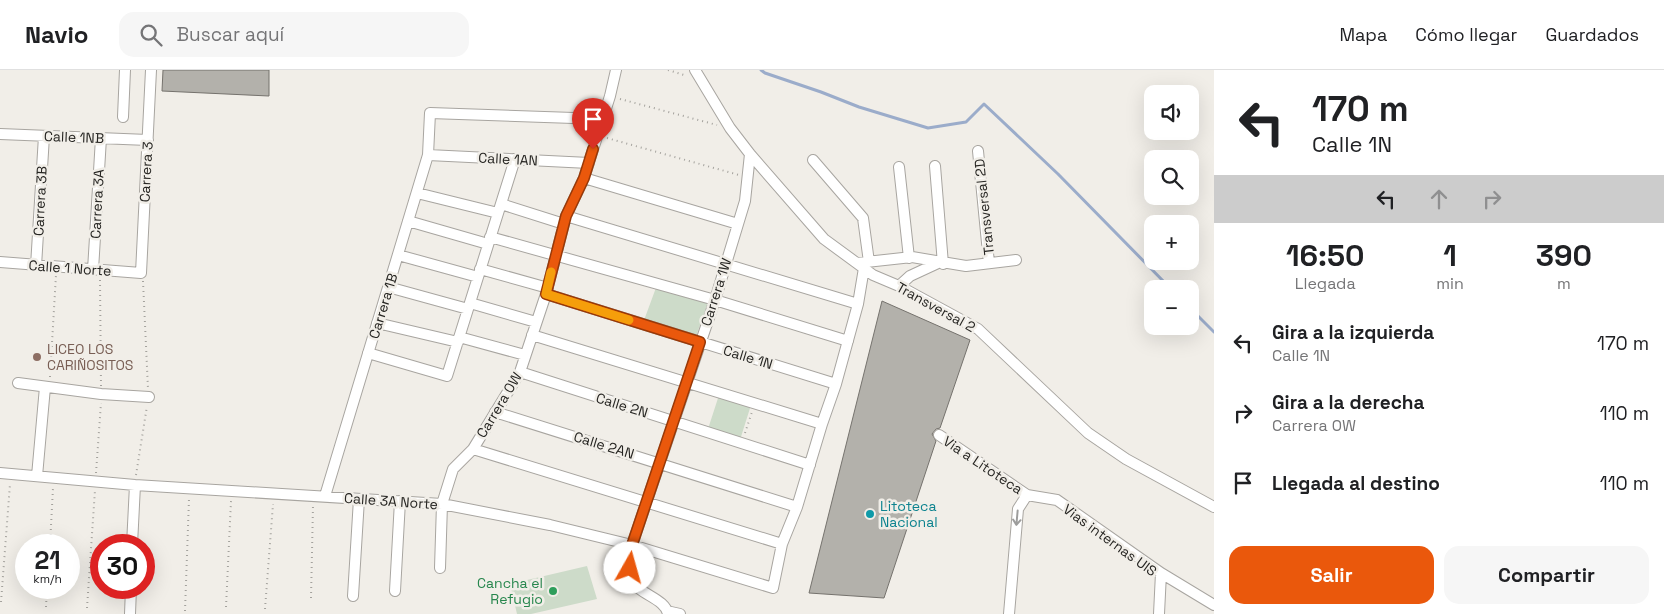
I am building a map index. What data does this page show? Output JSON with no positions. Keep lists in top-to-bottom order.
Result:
{
  "streets": {
    "street": [
      "Calle 1NB",
      "Calle 1AN",
      "Carrera 3",
      "Carrera 3B",
      "Carrera 3A",
      "Transversal 2D",
      "Calle 1 Norte",
      "Carrera 1W",
      "Carrera 1B",
      "Transversal 2",
      "Calle 1N",
      "Carrera 0W",
      "Calle 2N",
      "Calle 2AN",
      "Via a Litoteca",
      "Calle 3A Norte",
      "Vias internas UIS"
    ]
  },
  "crossings": [
    ["Calle 1NB", "Carrera 3"],
    ["Calle 1NB", "Carrera 3B"],
    ["Calle 1NB", "Carrera 3A"],
    ["Calle 1AN", "Carrera 1B"],
    ["Calle 1AN", "Carrera 0W"],
    ["Carrera 3", "Calle 1 Norte"],
    ["Carrera 3B", "Calle 1 Norte"],
    ["Carrera 3A", "Calle 1 Norte"],
    ["Carrera 1W", "Transversal 2"],
    ["Carrera 1W", "Calle 1N"],
    ["Carrera 1W", "Calle 2N"],
    ["Carrera 1W", "Calle 2AN"],
    ["Carrera 1W", "Calle 3A Norte"],
    ["Carrera 1B", "Calle 1N"],
    ["Carrera 1B", "Carrera 0W"],
    ["Carrera 1B", "Calle 3A Norte"],
    ["Calle 1N", "Carrera 0W"],
    ["Carrera 0W", "Calle 2N"],
    ["Carrera 0W", "Calle 2AN"],
    ["Carrera 0W", "Calle 3A Norte"],
    ["Via a Litoteca", "Vias internas UIS"]
  ],
  "places": ["LICEO LOS CARIÑOSITOS", "Litoteca Nacional", "Cancha el Refugio"],
  "page": {
    "header": "Navio",
    "search": "Buscar aquí",
    "nav": ["Mapa", "Cómo llegar", "Guardados"],
    "turn": ["170 m", "Calle 1N"],
    "map_buttons": ["+", "−"],
    "eta": [
      "16:50",
      "Llegada",
      "1",
      "min",
      "390",
      "m"
    ],
    "list": [
      {
        "name": "Gira a la izquierda",
        "note": "Calle 1N",
        "value": "170 m"
      },
      {
        "name": "Gira a la derecha",
        "note": "Carrera 0W",
        "value": "110 m"
      },
      {
        "name": "Llegada al destino",
        "value": "110 m"
      }
    ],
    "speed": "21 km/h",
    "limit": "30",
    "buttons": ["Salir", "Compartir"]
  }
}
